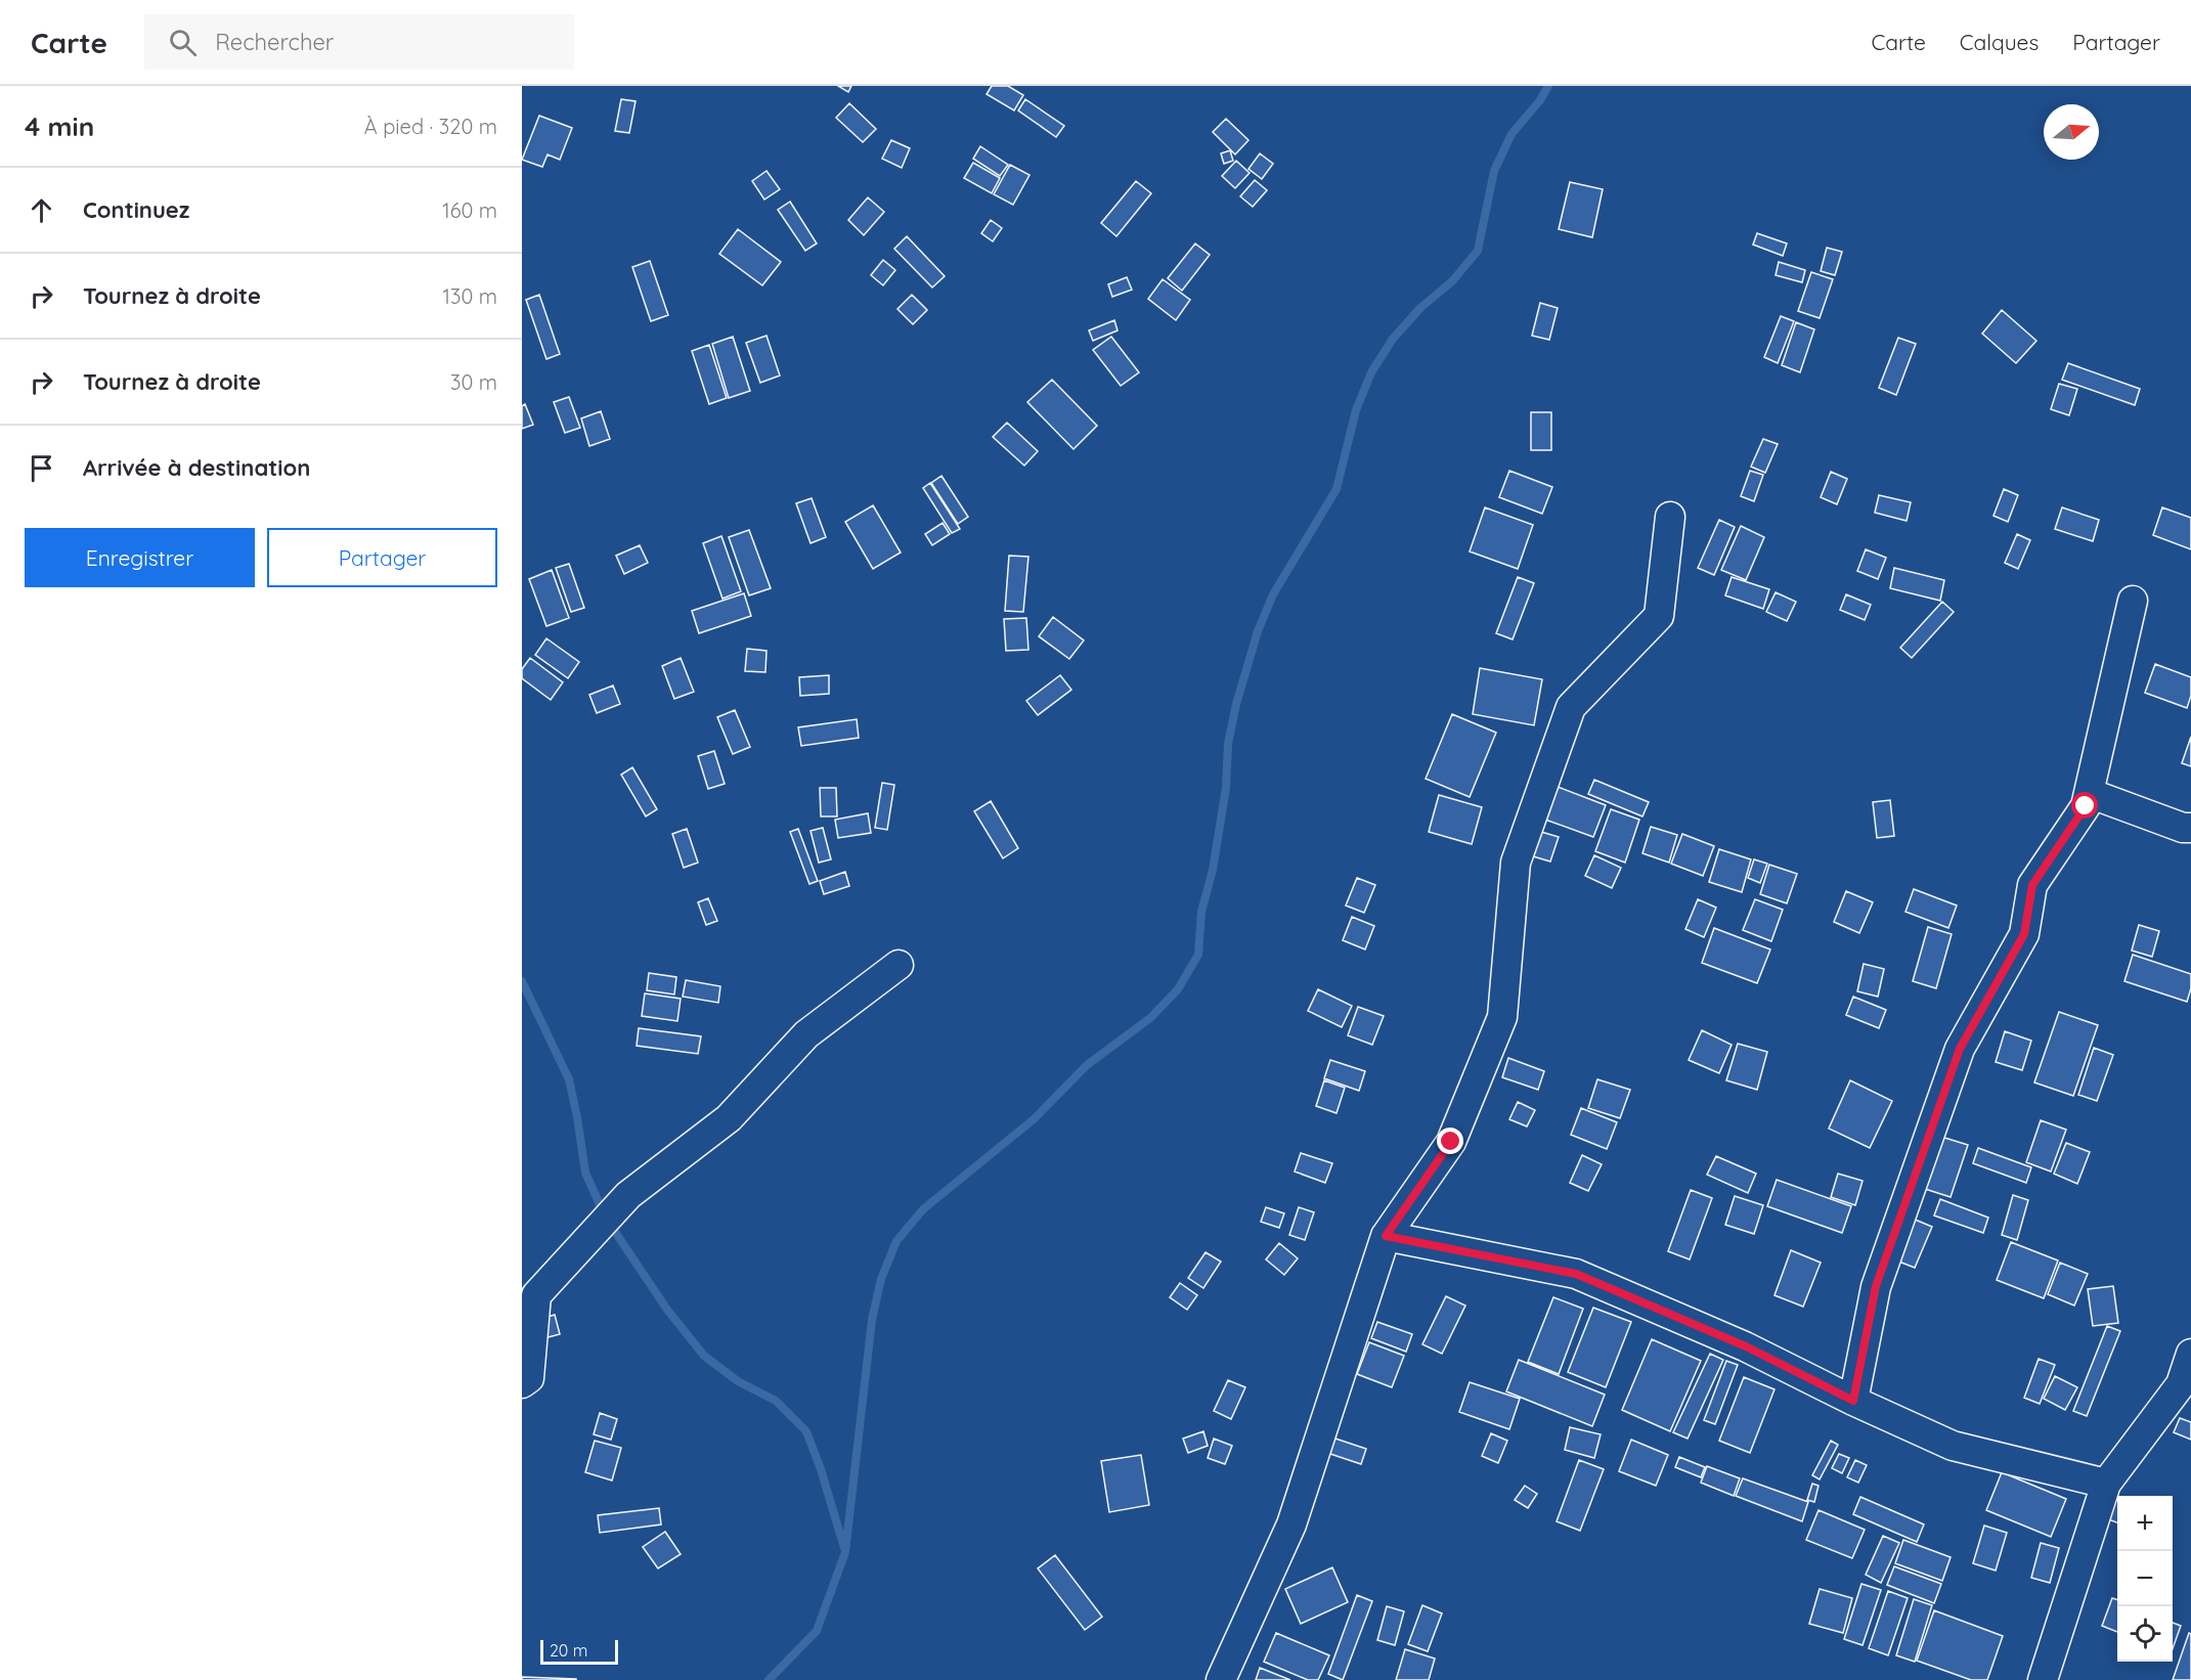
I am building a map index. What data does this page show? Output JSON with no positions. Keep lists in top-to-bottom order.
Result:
{
  "scale_bar": "20 m",
  "north": "right",
  "page": {
    "header": "Carte",
    "search": "Rechercher",
    "nav": ["Carte", "Calques", "Partager"],
    "heading": ["4 min", "À pied · 320 m"],
    "list": [
      ["Continuez", "160 m"],
      ["Tournez à droite", "130 m"],
      ["Tournez à droite", "30 m"],
      "Arrivée à destination"
    ],
    "buttons": ["Enregistrer", "Partager"],
    "map_buttons": ["+", "−"],
    "scale": "20 m"
  }
}
